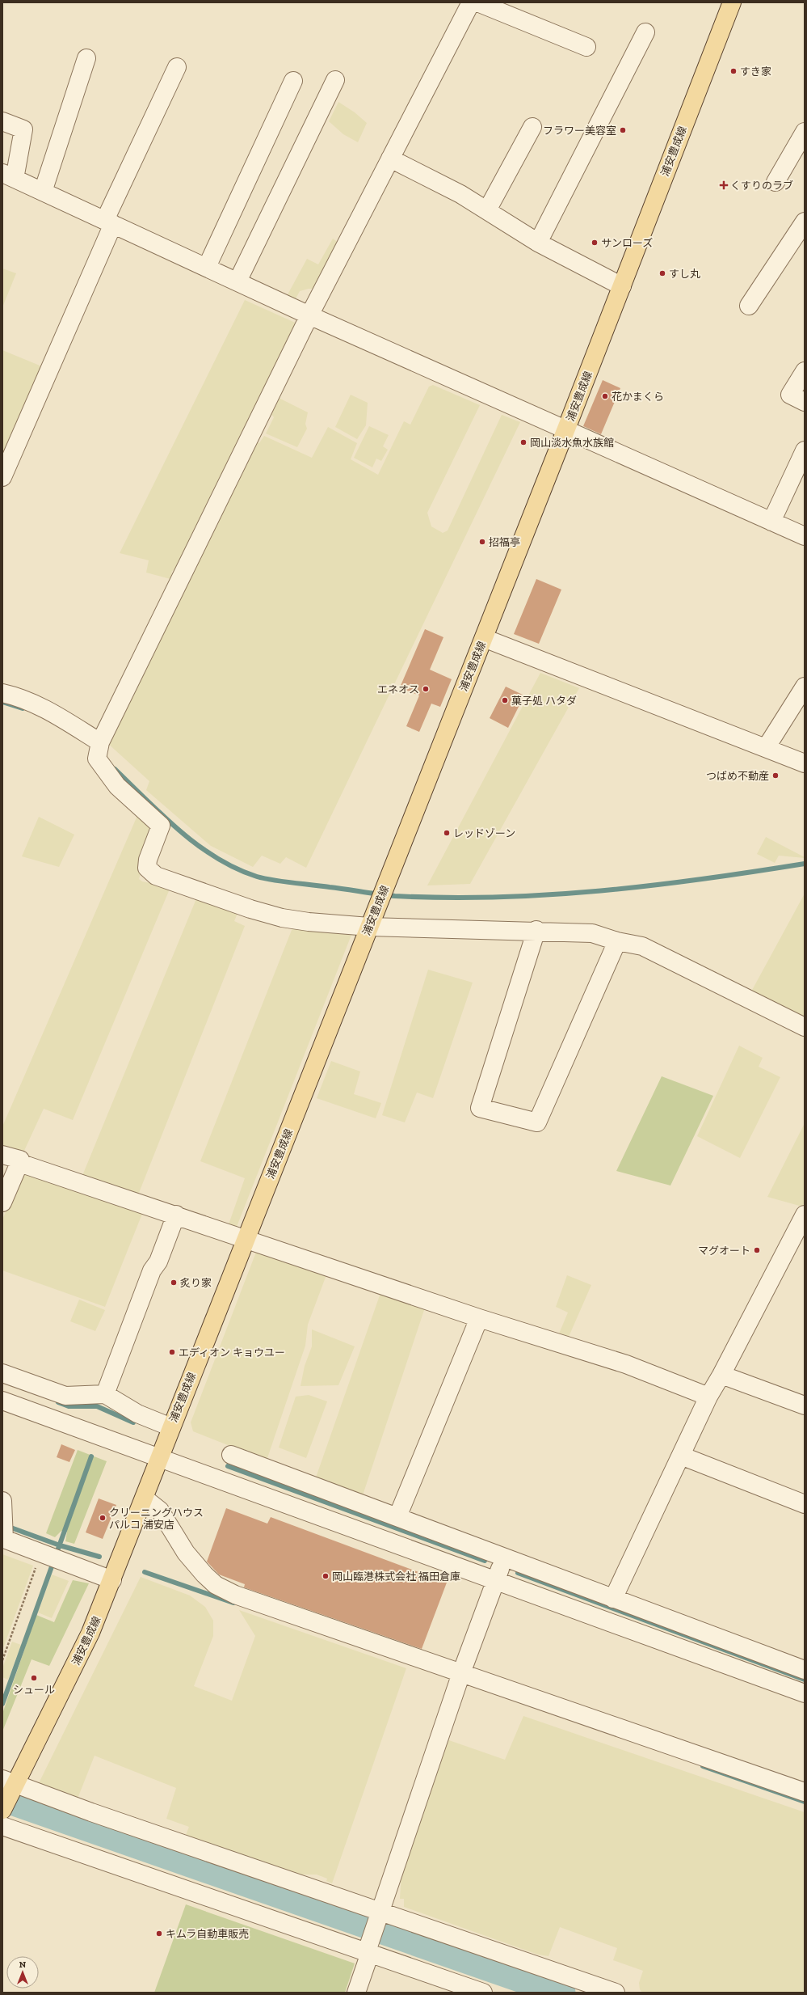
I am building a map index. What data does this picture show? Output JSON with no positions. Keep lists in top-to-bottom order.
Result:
{
  "streets": {
    "main road": ["浦安豊成線"]
  },
  "places": {
    "other": [
      "すき家",
      "フラワー美容室",
      "サンローズ",
      "すし丸",
      "花かまくら",
      "岡山淡水魚水族館",
      "招福亭",
      "エネオス",
      "菓子処 ハタダ",
      "つばめ不動産",
      "レッドゾーン",
      "マグオート",
      "炙り家",
      "エディオン キョウユー",
      "クリーニングハウス パルコ 浦安店",
      "岡山臨港株式会社 福田倉庫",
      "シュール",
      "キムラ自動車販売"
    ],
    "health": ["くすりのラブ"]
  },
  "north": "top"
}
